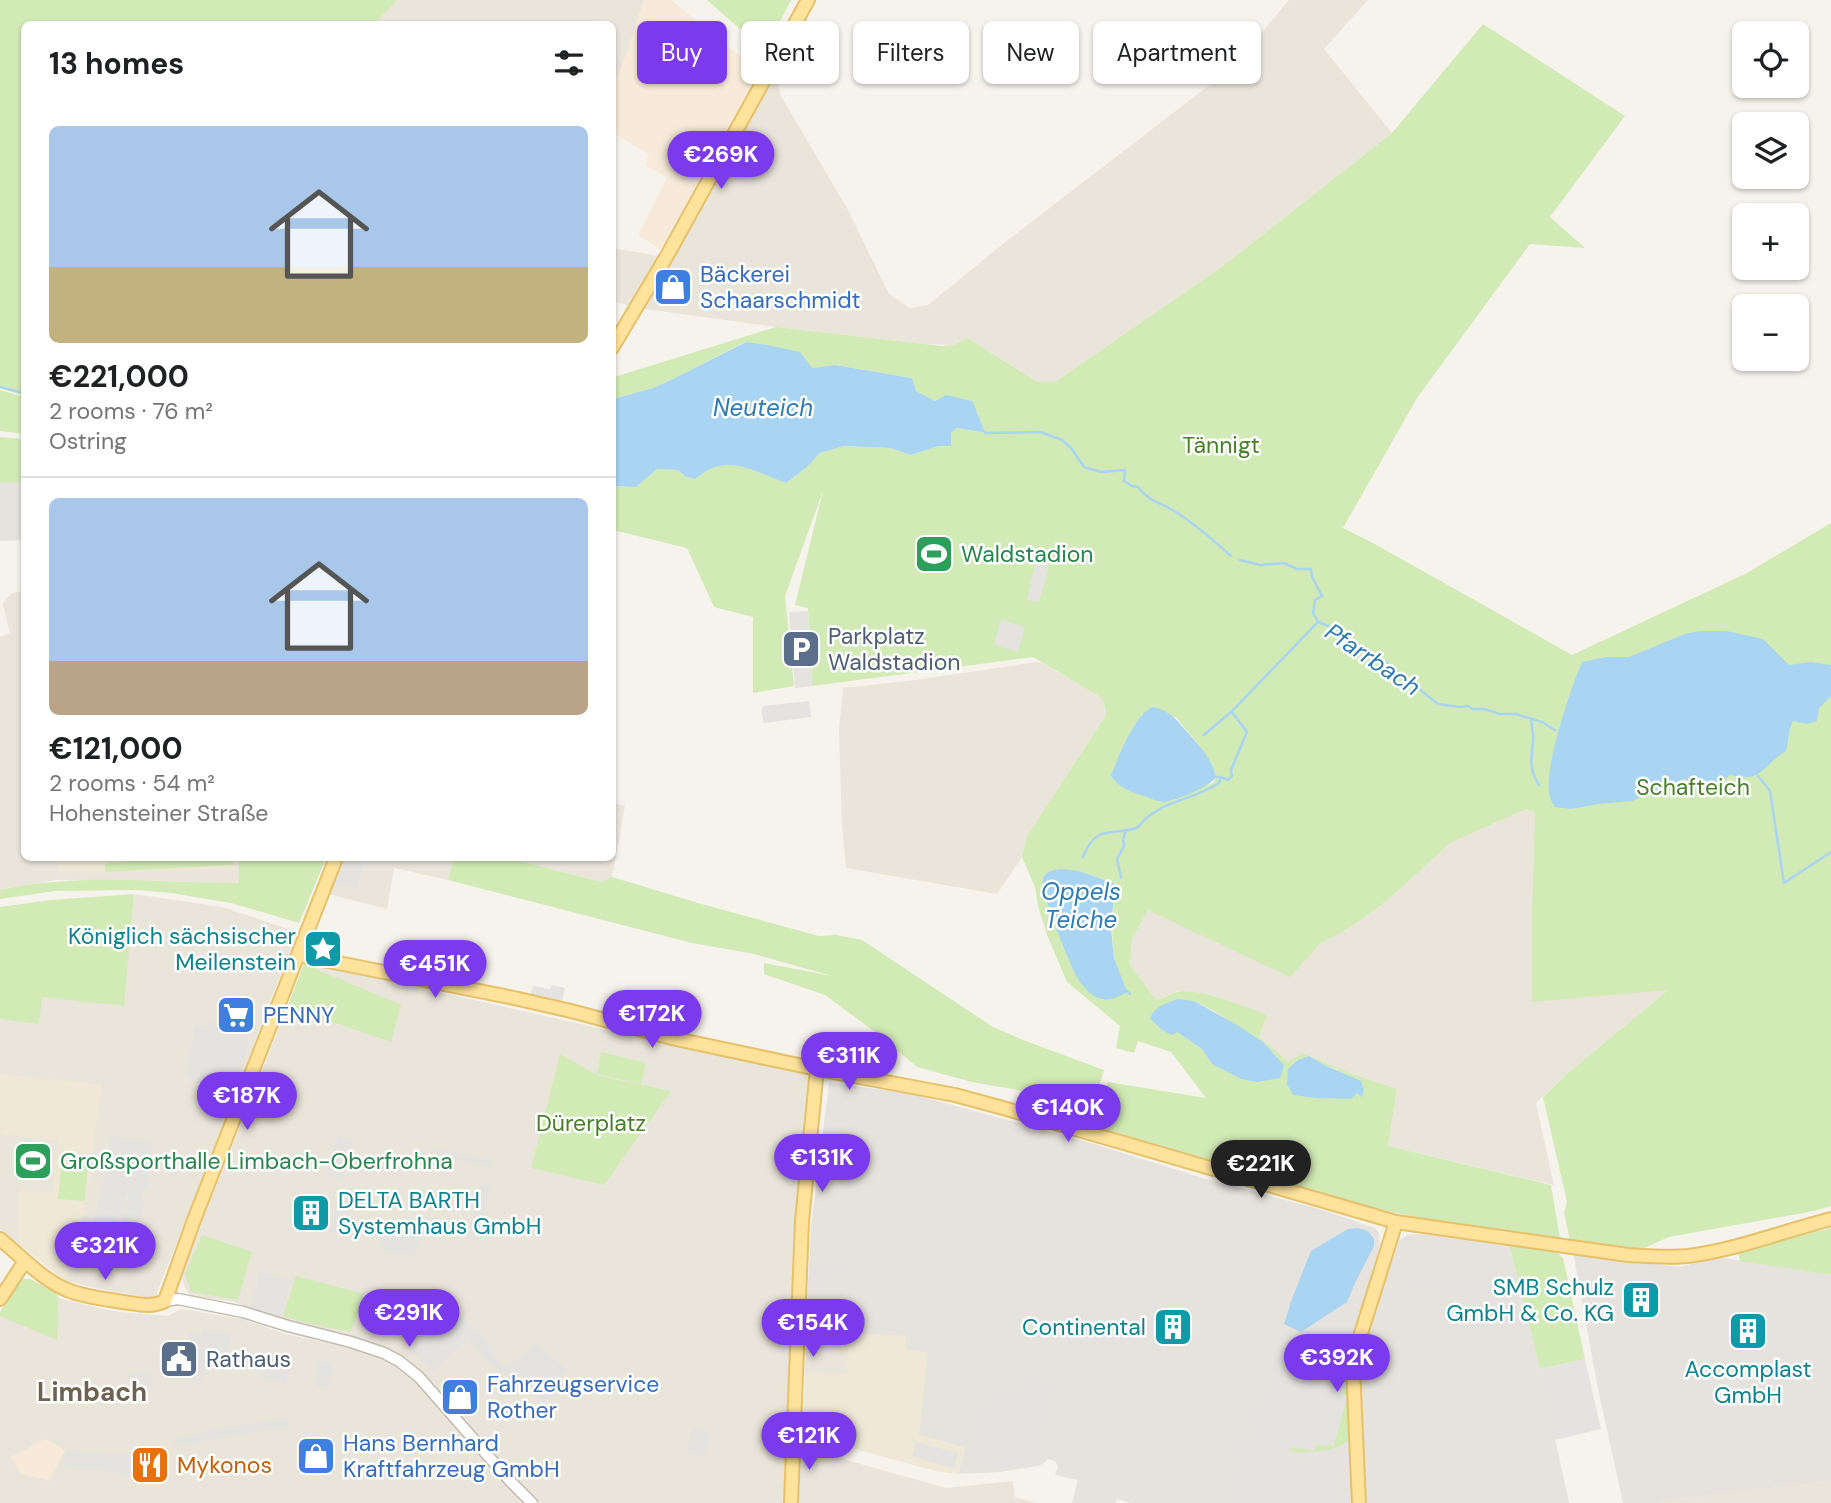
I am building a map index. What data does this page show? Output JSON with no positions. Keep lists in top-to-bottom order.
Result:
{
  "districts": ["Limbach"],
  "water": ["Neuteich", "Pfarrbach", "Oppels Teiche"],
  "parks": ["Tännigt", "Schafteich", "Dürerplatz"],
  "places": {
    "shop": ["Bäckerei Schaarschmidt", "Fahrzeugservice Rother", "Hans Bernhard Kraftfahrzeug GmbH"],
    "sports": ["Waldstadion", "Großsporthalle Limbach-Oberfrohna"],
    "parking": ["Parkplatz Waldstadion"],
    "place": ["Königlich sächsischer Meilenstein"],
    "supermarket": ["PENNY"],
    "building": [
      "DELTA BARTH Systemhaus GmbH",
      "SMB Schulz GmbH & Co. KG",
      "Continental",
      "Accomplast GmbH"
    ],
    "public building": ["Rathaus"],
    "restaurant": ["Mykonos"]
  },
  "page": {
    "map_buttons": ["+", "−"],
    "chip": [
      "Buy",
      "Rent",
      "Filters",
      "New",
      "Apartment"
    ],
    "heading": "13 homes",
    "list": [
      {
        "name": "€221,000",
        "note": "2 rooms · 76 m² · Ostring"
      },
      {
        "name": "€121,000",
        "note": "2 rooms · 54 m² · Hohensteiner Straße"
      }
    ],
    "price": [
      "€269K",
      "€451K",
      "€172K",
      "€311K",
      "€187K",
      "€140K",
      "€131K",
      "€221K",
      "€321K",
      "€291K",
      "€154K",
      "€392K",
      "€121K"
    ]
  }
}
